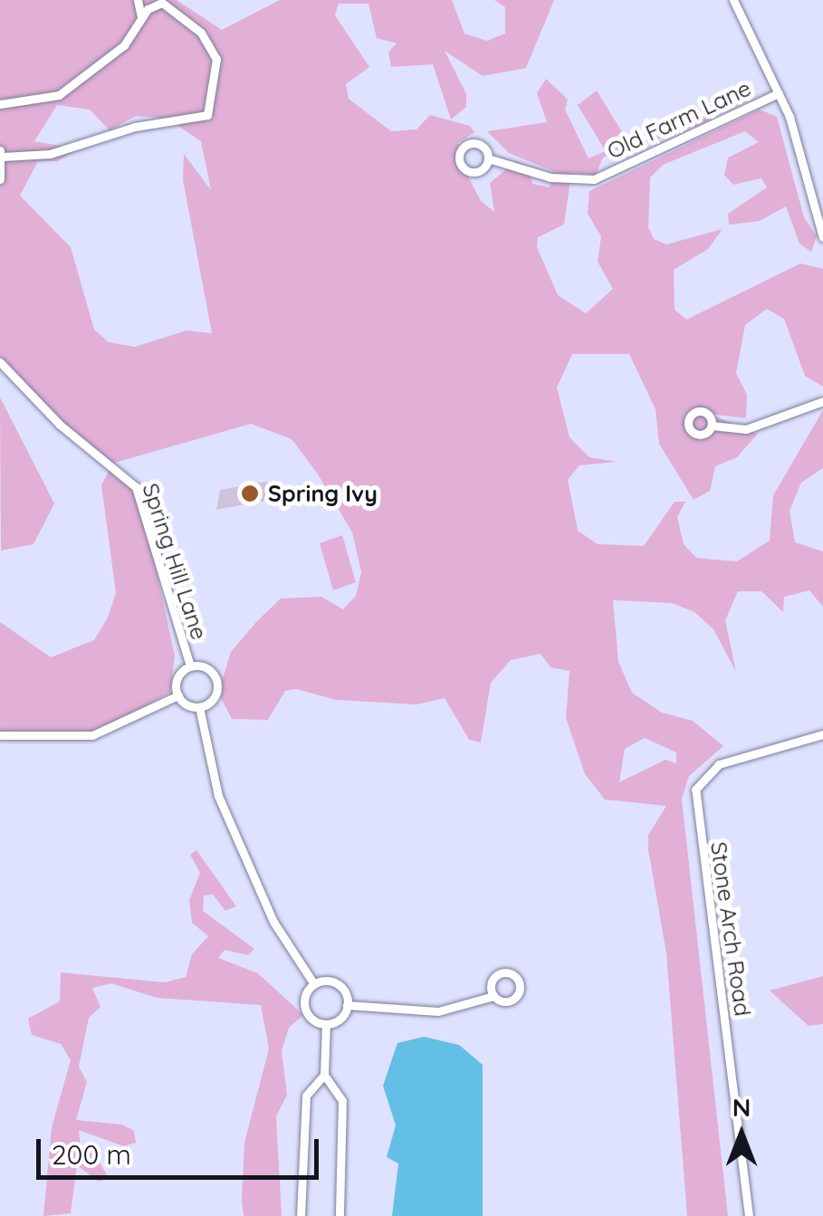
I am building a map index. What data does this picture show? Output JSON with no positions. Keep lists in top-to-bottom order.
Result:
{
  "streets": {
    "street": ["Old Farm Lane", "Spring Hill Lane", "Stone Arch Road"]
  },
  "places": ["Spring Ivy"],
  "scale_bar": "200 m",
  "north": "top"
}
